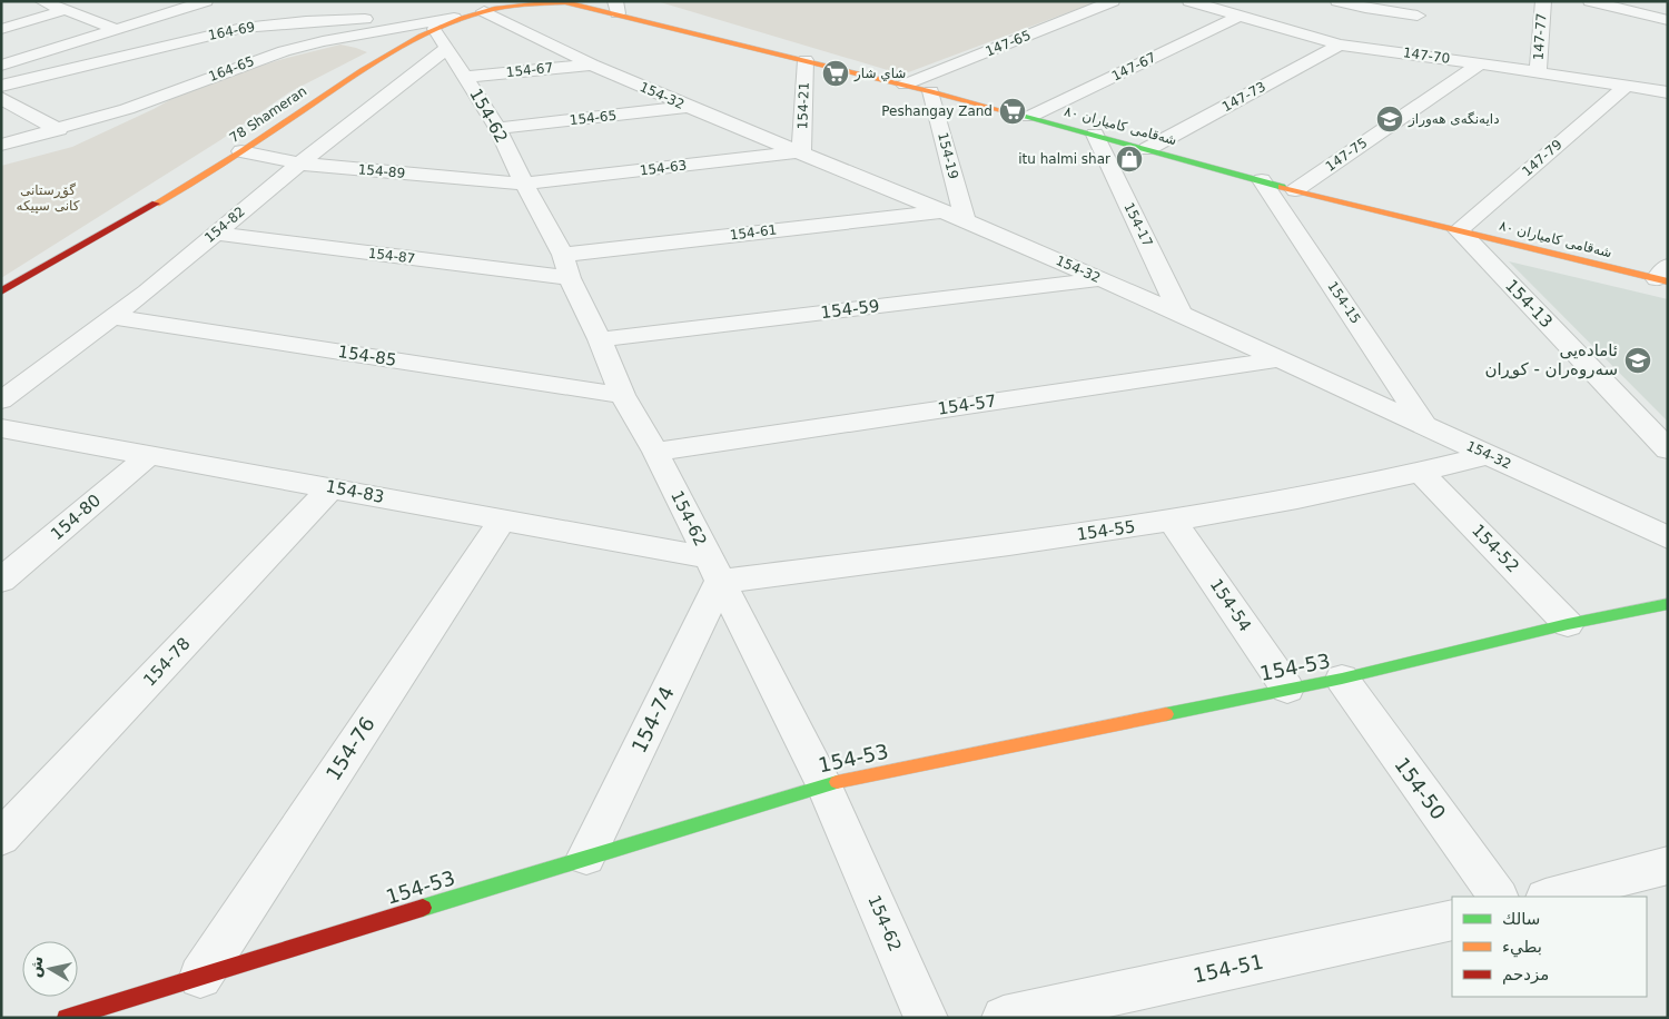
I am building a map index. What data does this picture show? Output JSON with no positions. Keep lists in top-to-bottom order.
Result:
{
  "streets": {
    "street": [
      "164-69",
      "147-77",
      "147-65",
      "147-70",
      "147-67",
      "164-65",
      "154-67",
      "154-32",
      "147-73",
      "154-21",
      "78 Shameran",
      "154-62",
      "154-65",
      "شەقامی کامیاران ٨٠",
      "147-75",
      "154-19",
      "147-79",
      "154-63",
      "154-89",
      "154-82",
      "154-17",
      "154-61",
      "154-87",
      "154-15",
      "154-13",
      "154-59",
      "154-85",
      "154-57",
      "154-83",
      "154-80",
      "154-55",
      "154-52",
      "154-54",
      "154-78",
      "154-53",
      "154-74",
      "154-76",
      "154-50",
      "154-51"
    ]
  },
  "crossings": [
    ["164-69", "164-65"],
    ["164-69", "154-32"],
    ["164-69", "78 Shameran"],
    ["147-77", "147-70"],
    ["147-65", "شەقامی کامیاران ٨٠"],
    ["147-70", "147-67"],
    ["147-70", "147-73"],
    ["147-70", "147-75"],
    ["147-70", "147-79"],
    ["147-67", "شەقامی کامیاران ٨٠"],
    ["164-65", "154-32"],
    ["164-65", "78 Shameran"],
    ["154-67", "154-32"],
    ["154-67", "154-62"],
    ["154-32", "154-21"],
    ["154-32", "78 Shameran"],
    ["154-32", "154-65"],
    ["154-32", "154-19"],
    ["154-32", "154-63"],
    ["154-32", "154-17"],
    ["154-32", "154-61"],
    ["154-32", "154-15"],
    ["154-32", "154-59"],
    ["154-32", "154-57"],
    ["154-32", "154-55"],
    ["147-73", "شەقامی کامیاران ٨٠"],
    ["154-21", "شەقامی کامیاران ٨٠"],
    ["154-21", "154-63"],
    ["78 Shameran", "154-62"],
    ["78 Shameran", "شەقامی کامیاران ٨٠"],
    ["78 Shameran", "154-89"],
    ["154-62", "154-65"],
    ["154-62", "154-63"],
    ["154-62", "154-89"],
    ["154-62", "154-82"],
    ["154-62", "154-61"],
    ["154-62", "154-87"],
    ["154-62", "154-59"],
    ["154-62", "154-85"],
    ["154-62", "154-57"],
    ["154-62", "154-83"],
    ["154-62", "154-55"],
    ["154-62", "154-53"],
    ["154-62", "154-74"],
    ["شەقامی کامیاران ٨٠", "147-75"],
    ["شەقامی کامیاران ٨٠", "154-19"],
    ["شەقامی کامیاران ٨٠", "147-79"],
    ["شەقامی کامیاران ٨٠", "154-17"],
    ["شەقامی کامیاران ٨٠", "154-15"],
    ["شەقامی کامیاران ٨٠", "154-13"],
    ["147-79", "154-13"],
    ["154-63", "154-89"],
    ["154-89", "154-82"],
    ["154-82", "154-87"],
    ["154-82", "154-85"],
    ["154-61", "154-87"],
    ["154-83", "154-80"],
    ["154-83", "154-55"],
    ["154-83", "154-78"],
    ["154-83", "154-74"],
    ["154-83", "154-76"],
    ["154-55", "154-52"],
    ["154-55", "154-54"],
    ["154-55", "154-74"],
    ["154-52", "154-53"],
    ["154-54", "154-53"],
    ["154-53", "154-74"],
    ["154-53", "154-76"],
    ["154-53", "154-50"]
  ],
  "parks": ["گۆڕستانی کانی سپیکە"],
  "places": {
    "supermarket": ["شاي شار", "Peshangay Zand"],
    "school or university": ["دایەنگەی هەوراز", "ئامادەیی سەروەران - کوڕان"],
    "shop": ["itu halmi shar"]
  },
  "legend": ["سالك", "بطيء", "مزدحم"],
  "north": "left"
}
